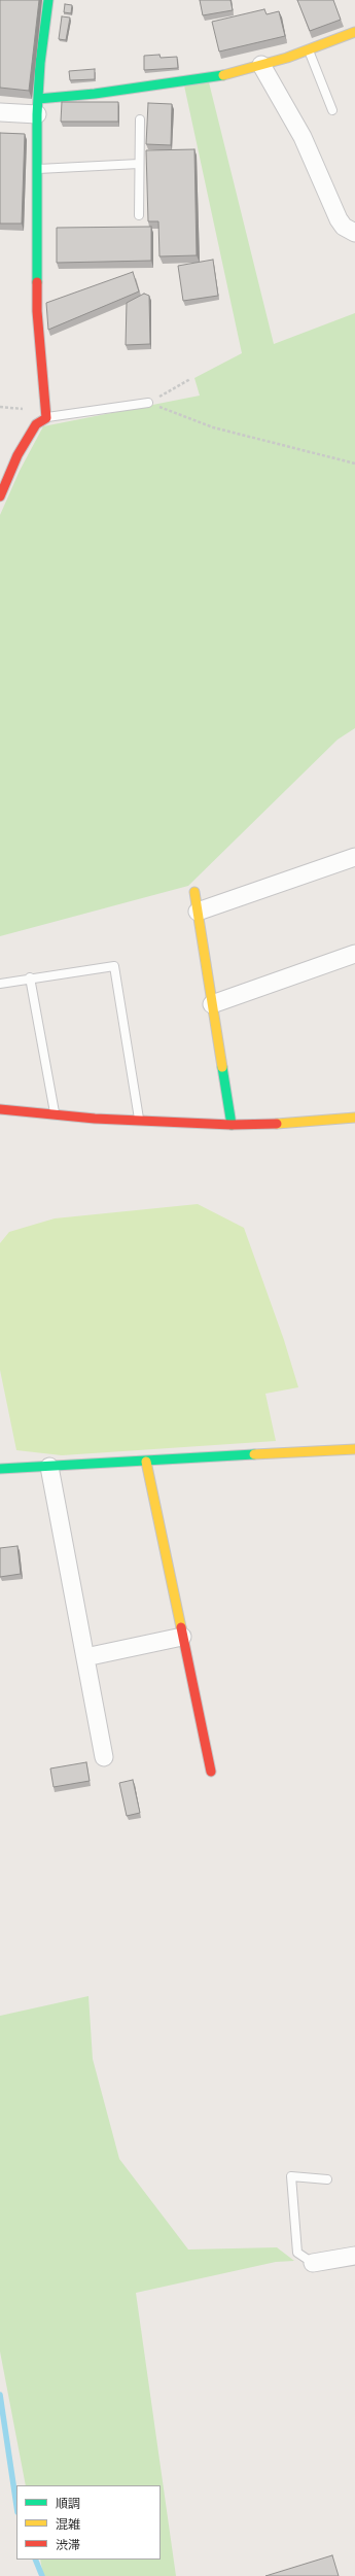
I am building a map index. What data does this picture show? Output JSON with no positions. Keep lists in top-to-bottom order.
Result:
{
  "legend": ["順調", "混雑", "渋滞"]
}
